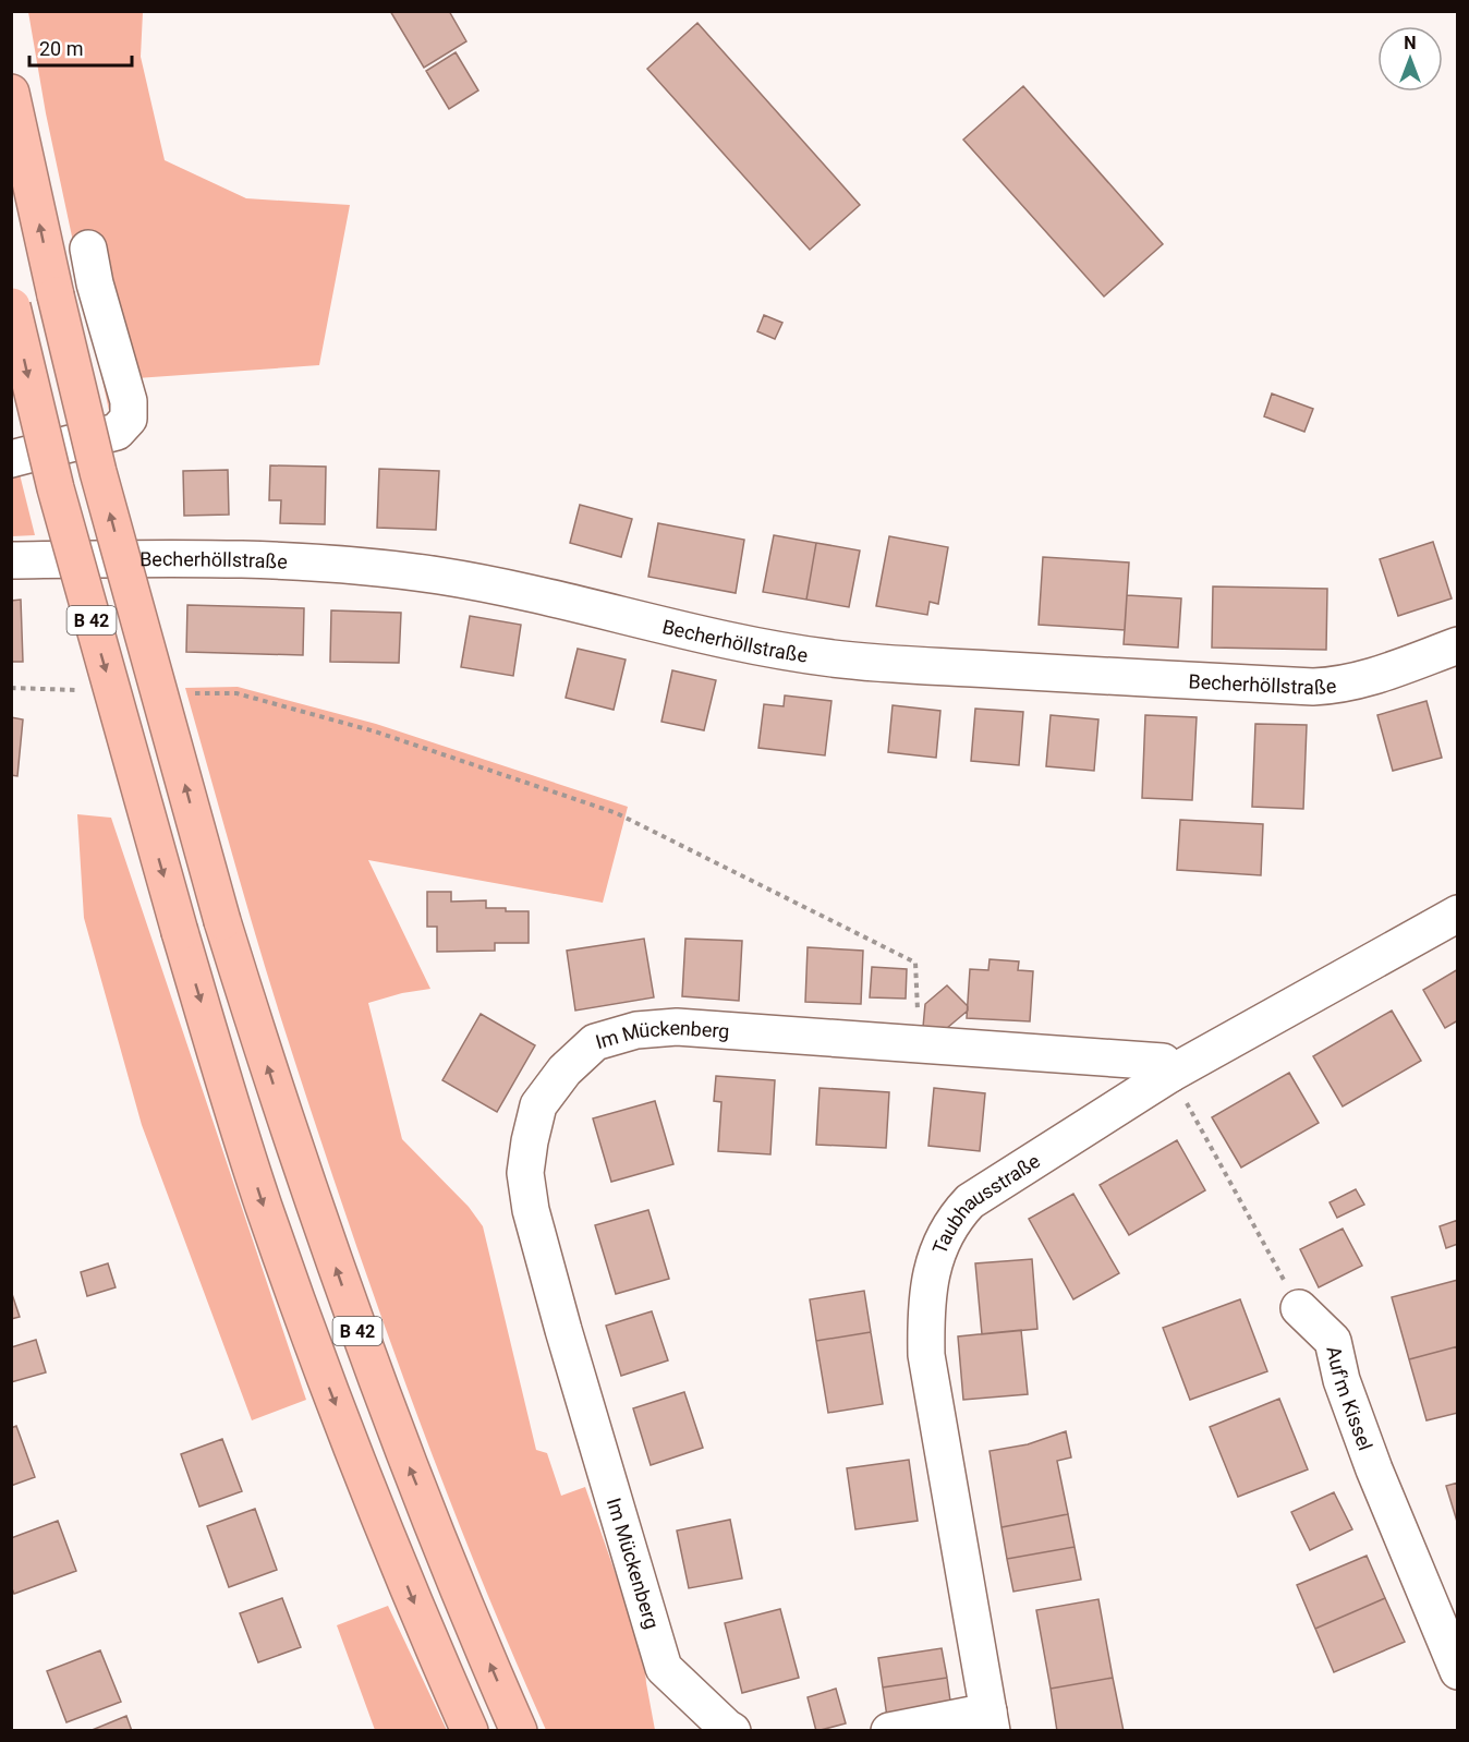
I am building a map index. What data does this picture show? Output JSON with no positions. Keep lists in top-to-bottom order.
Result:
{
  "streets": {
    "highway": ["B 42"],
    "street": [
      "Becherhöllstraße",
      "Im Mückenberg",
      "Taubhausstraße",
      "Auf'm Kissel"
    ]
  },
  "crossings": [
    ["Im Mückenberg", "Taubhausstraße"]
  ],
  "scale_bar": "20 m",
  "north": "top"
}
